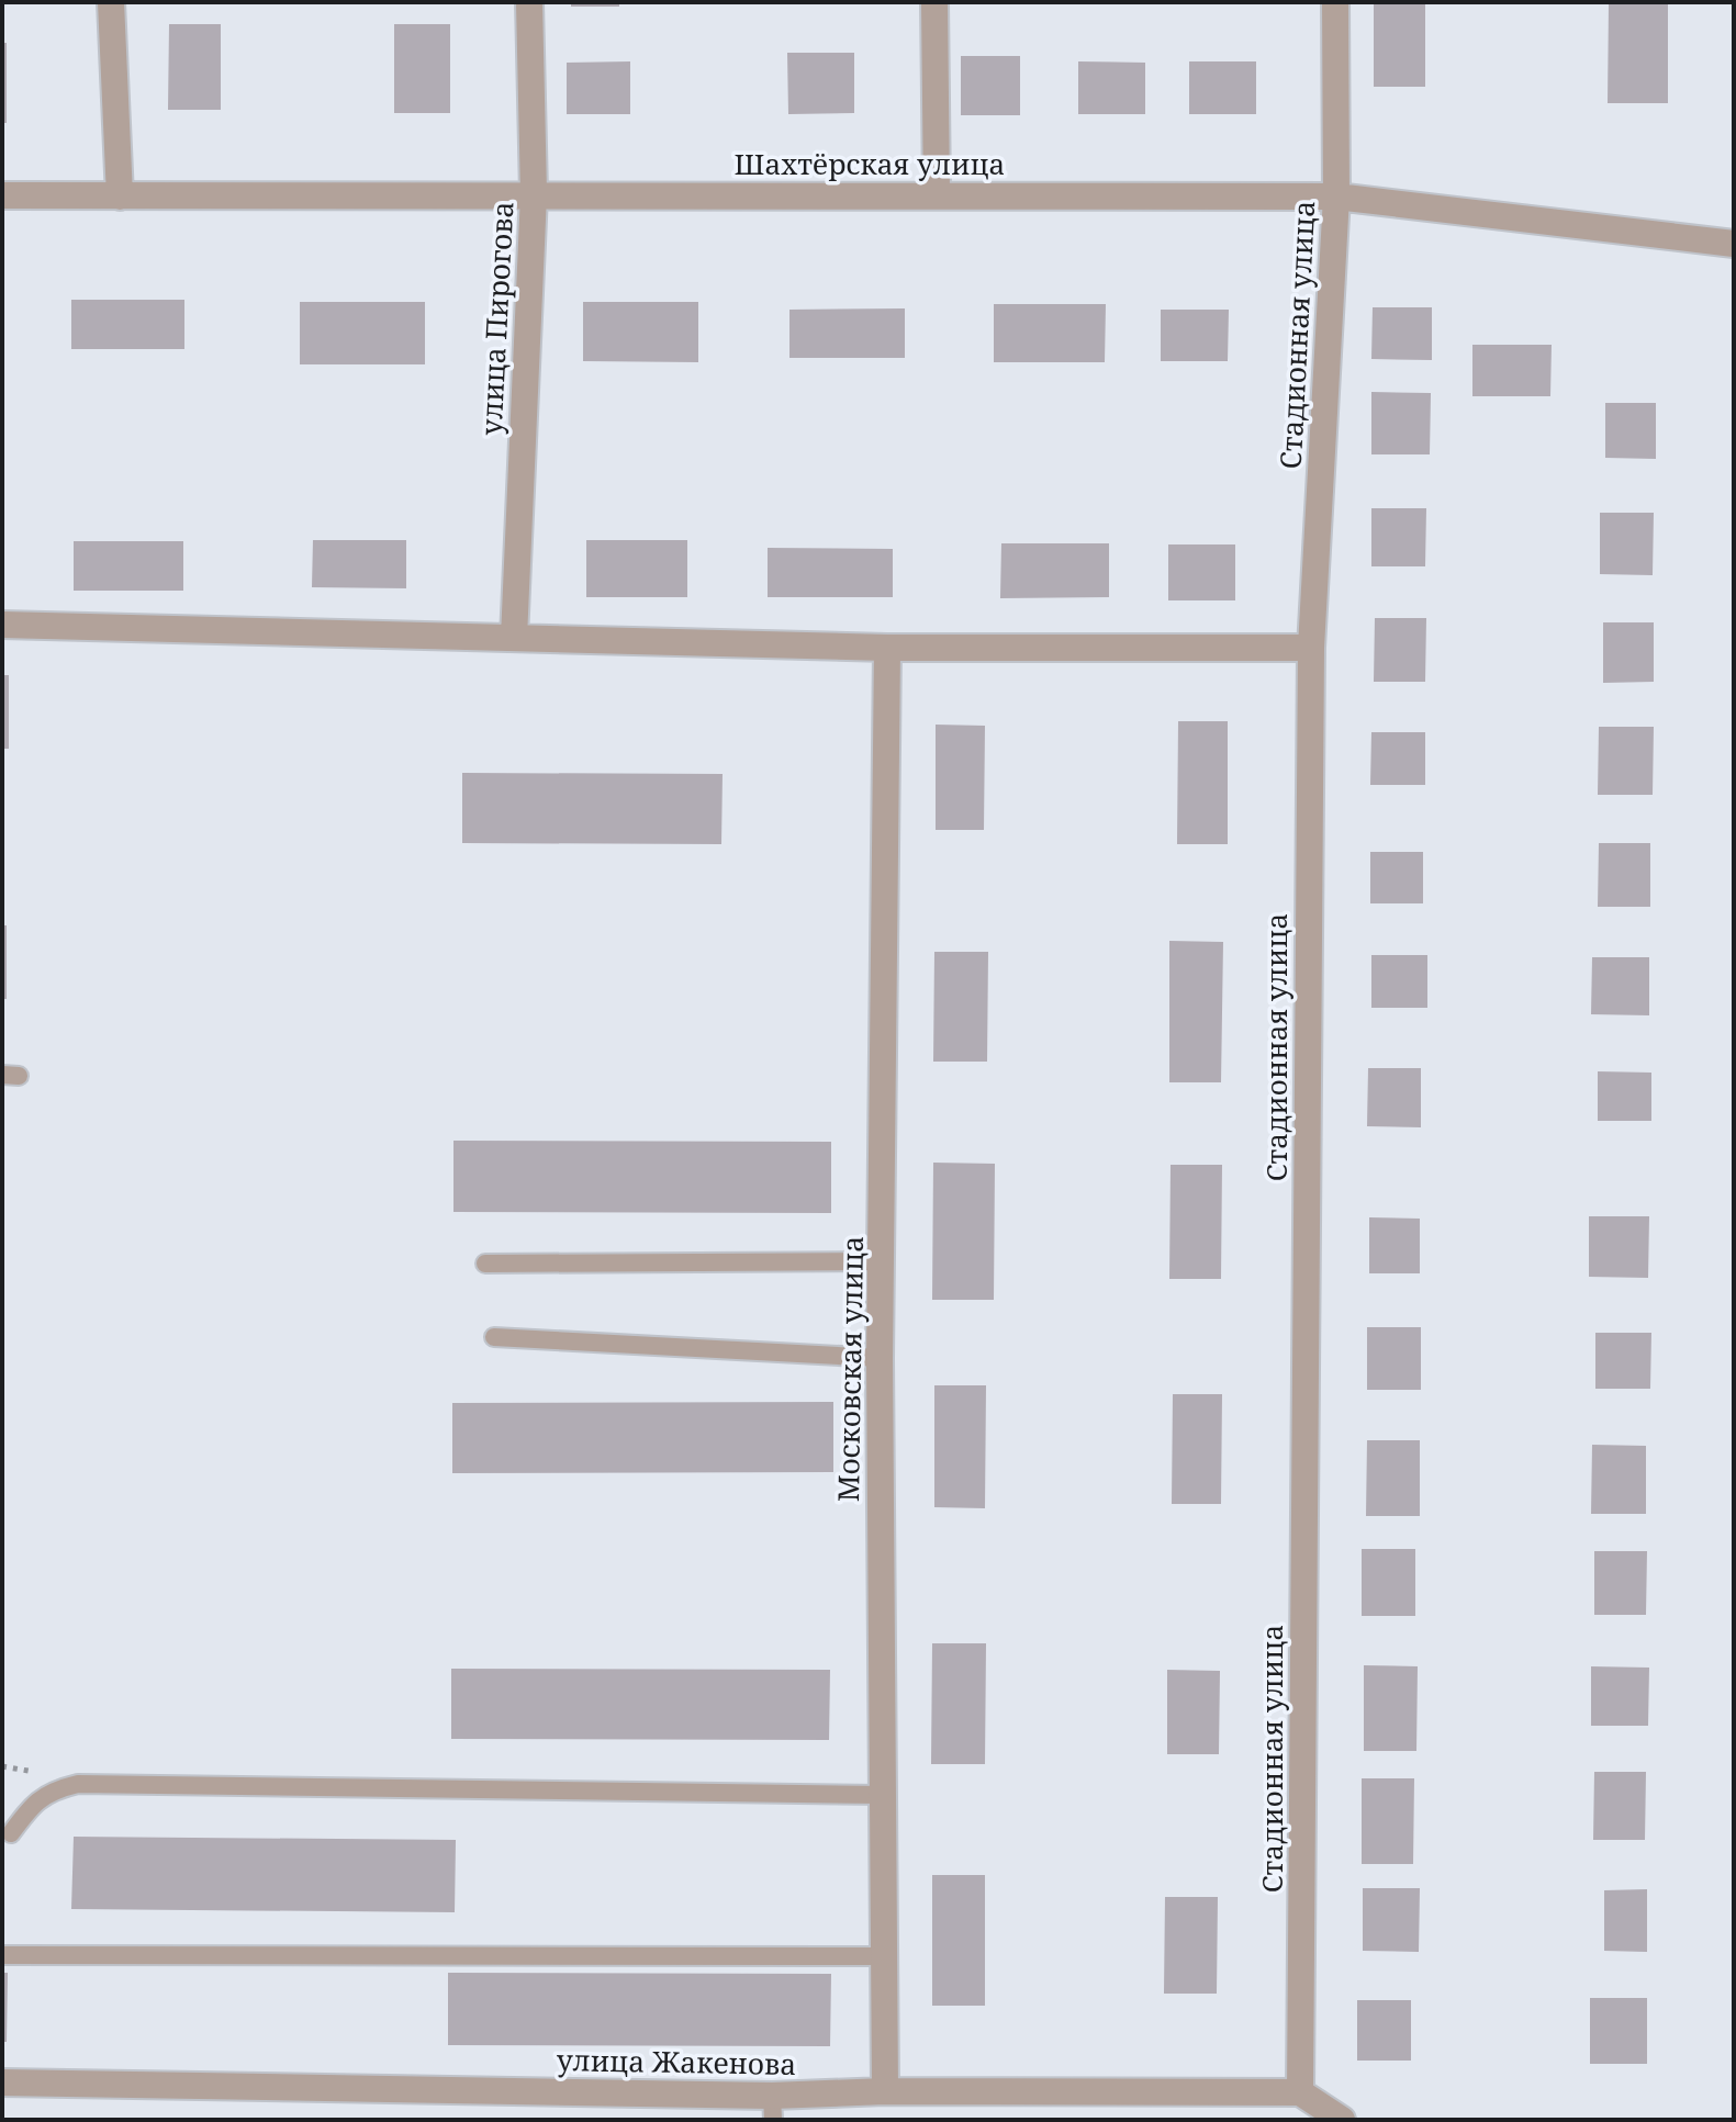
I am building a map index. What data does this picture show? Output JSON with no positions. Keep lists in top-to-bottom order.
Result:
{
  "streets": {
    "street": [
      "Шахтёрская улица",
      "улица Пирогова",
      "Стадионная улица",
      "Московская улица",
      "улица Жакенова"
    ]
  },
  "crossings": [
    ["Шахтёрская улица", "улица Пирогова"],
    ["Шахтёрская улица", "Стадионная улица"],
    ["Стадионная улица", "улица Жакенова"],
    ["Московская улица", "улица Жакенова"]
  ]
}
